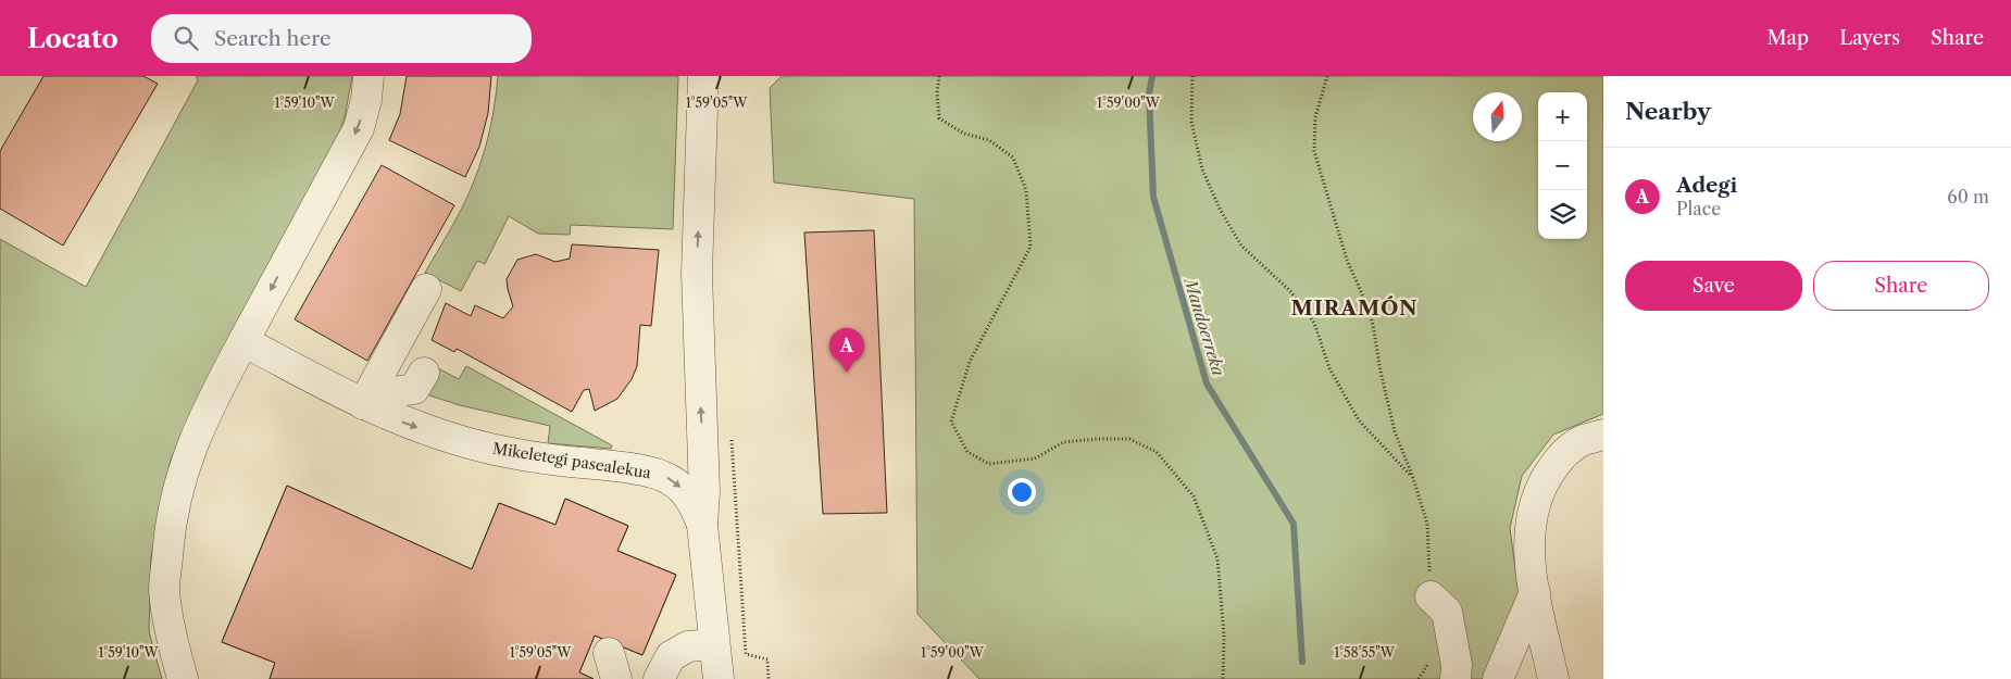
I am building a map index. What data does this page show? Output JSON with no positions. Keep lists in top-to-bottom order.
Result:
{
  "streets": {
    "street": ["Mikeletegi pasealekua"]
  },
  "districts": ["MIRAMÓN"],
  "water": ["Mandoerreka"],
  "north": "top",
  "page": {
    "header": "Locato",
    "search": "Search here",
    "nav": ["Map", "Layers", "Share"],
    "heading": "Nearby",
    "map_buttons": ["+", "−"],
    "list": [
      {
        "mark": "A",
        "name": "Adegi",
        "note": "Place",
        "value": "60 m"
      }
    ],
    "buttons": ["Save", "Share"],
    "pins": "A"
  },
  "coordinates": [
    "1°59'10\"W",
    "1°59'05\"W",
    "1°59'00\"W",
    "1°58'55\"W"
  ]
}
